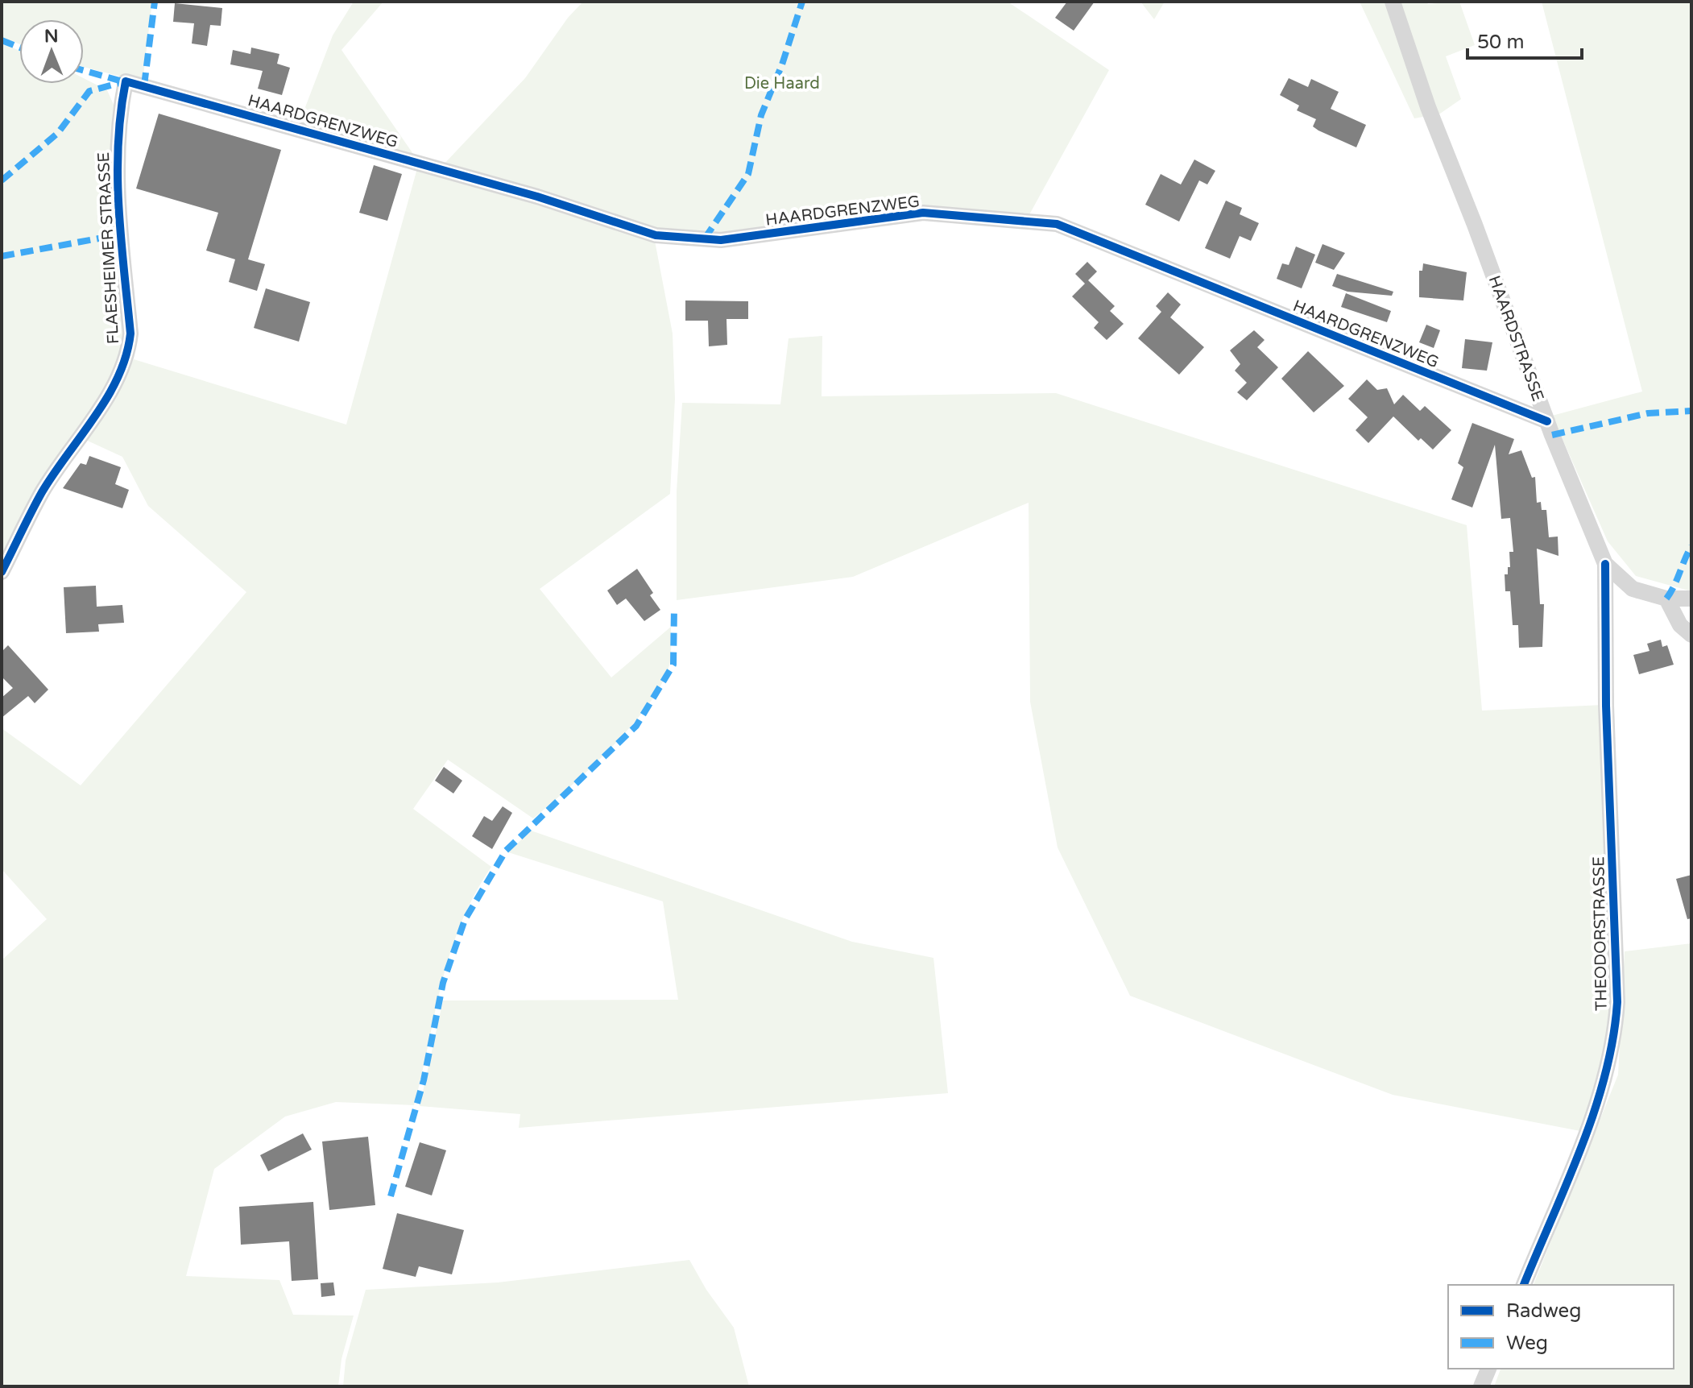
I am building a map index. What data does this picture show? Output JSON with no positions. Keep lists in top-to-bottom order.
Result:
{
  "streets": {
    "street": [
      "HAARDGRENZWEG",
      "FLAESHEIMER STRASSE",
      "HAARDSTRASSE",
      "THEODORSTRASSE"
    ]
  },
  "crossings": [
    ["HAARDGRENZWEG", "FLAESHEIMER STRASSE"],
    ["HAARDGRENZWEG", "HAARDSTRASSE"],
    ["HAARDSTRASSE", "THEODORSTRASSE"]
  ],
  "parks": ["Die Haard"],
  "legend": ["Radweg", "Weg"],
  "scale_bar": "50 m",
  "north": "top"
}
